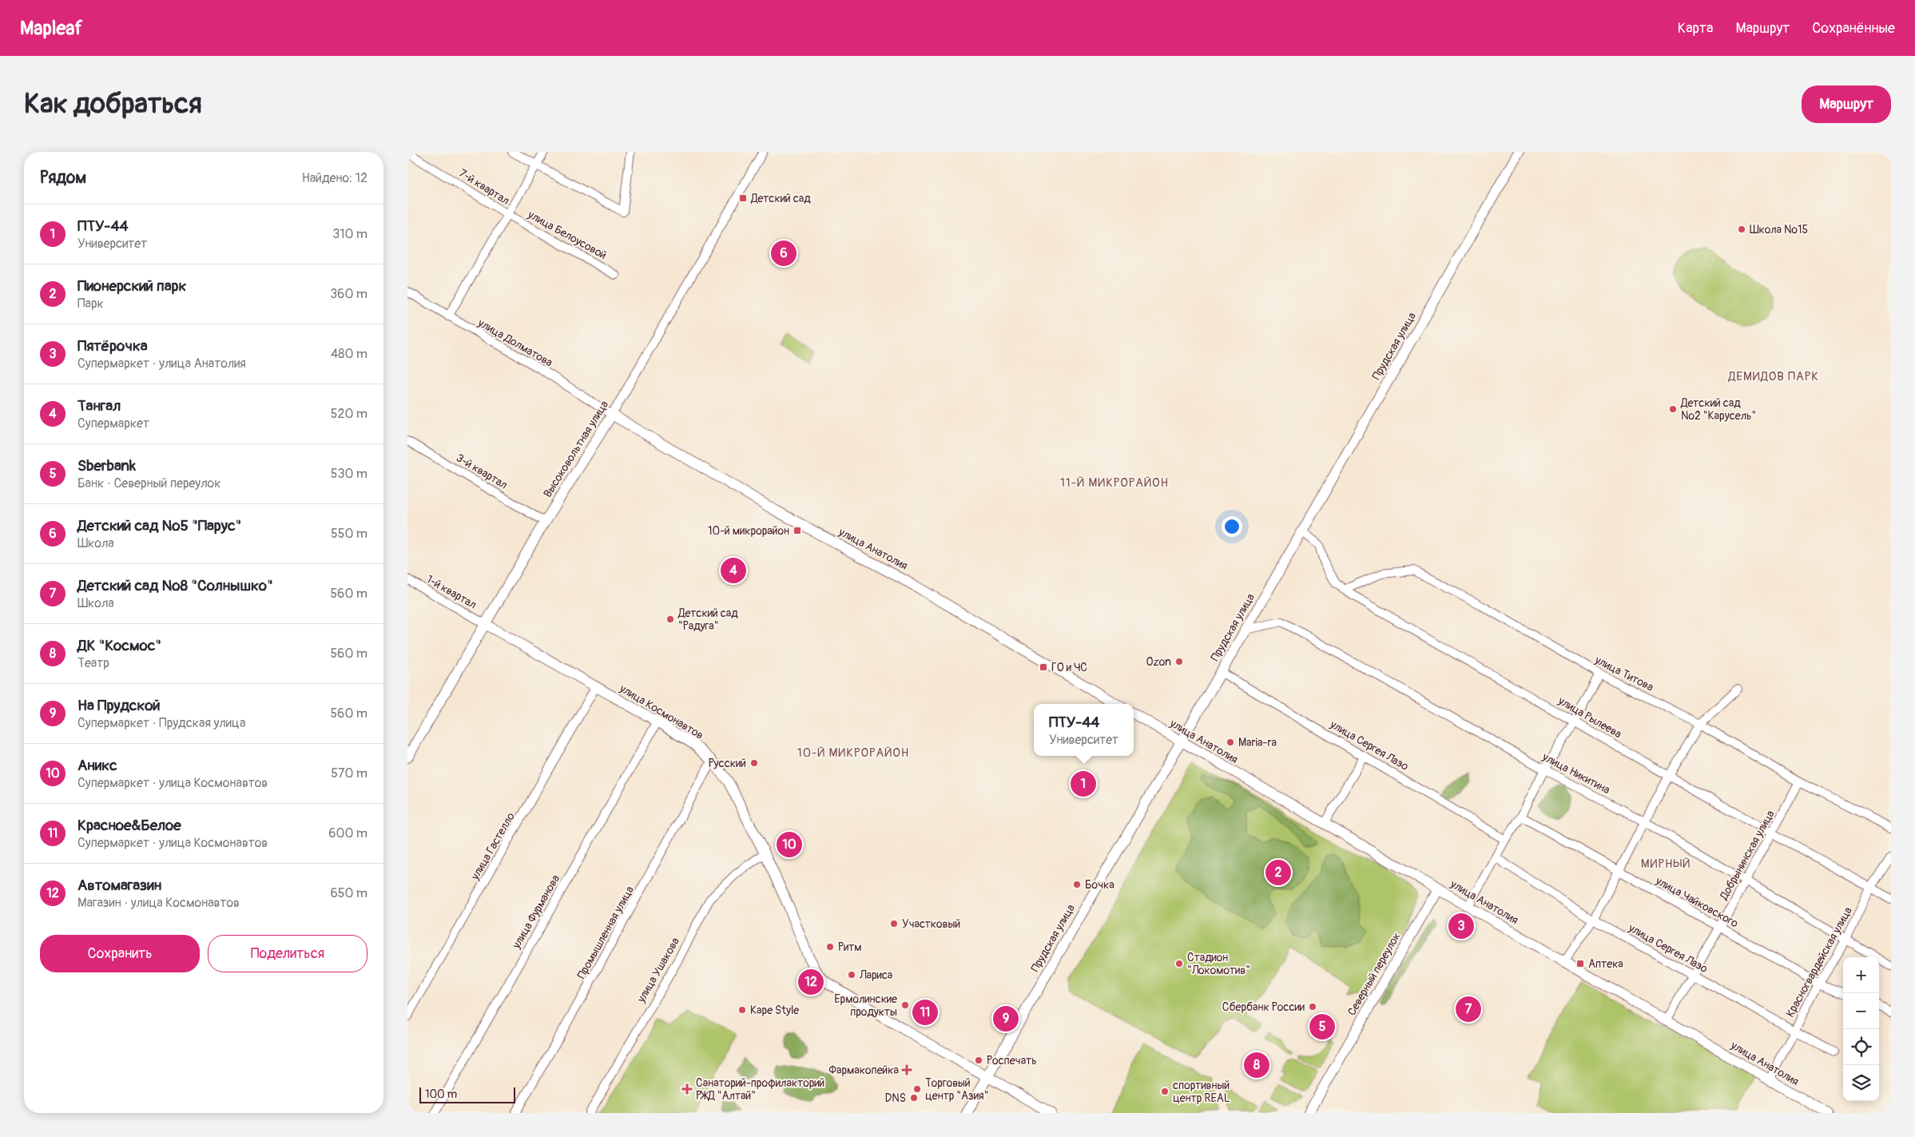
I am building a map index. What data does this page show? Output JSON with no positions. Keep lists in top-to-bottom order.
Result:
{
  "streets": {
    "street": [
      "7-й квартал",
      "улица Белоусовой",
      "улица Долматова",
      "Прудская улица",
      "Высоковольтная улица",
      "3-й квартал",
      "улица Анатолия",
      "1-й квартал",
      "улица Титова",
      "улица Космонавтов",
      "улица Рылеева",
      "улица Сергея Лазо",
      "улица Никитина",
      "улица Гастелло",
      "Добрынинская улица",
      "улица Чайковского",
      "улица Фурманова",
      "Промышленная улица",
      "Красногвардейская улица",
      "улица Ушакова",
      "Северный переулок"
    ]
  },
  "crossings": [
    ["7-й квартал", "улица Белоусовой"],
    ["7-й квартал", "улица Долматова"],
    ["улица Долматова", "Высоковольтная улица"],
    ["улица Долматова", "улица Анатолия"],
    ["Прудская улица", "улица Анатолия"],
    ["Прудская улица", "улица Космонавтов"],
    ["Прудская улица", "улица Рылеева"],
    ["Прудская улица", "улица Сергея Лазо"],
    ["Прудская улица", "улица Никитина"],
    ["Высоковольтная улица", "3-й квартал"],
    ["Высоковольтная улица", "улица Анатолия"],
    ["Высоковольтная улица", "1-й квартал"],
    ["Высоковольтная улица", "улица Космонавтов"],
    ["улица Анатолия", "Добрынинская улица"],
    ["улица Анатолия", "Красногвардейская улица"],
    ["улица Анатолия", "Северный переулок"],
    ["1-й квартал", "улица Космонавтов"],
    ["улица Титова", "улица Рылеева"],
    ["улица Титова", "Добрынинская улица"],
    ["улица Космонавтов", "улица Гастелло"],
    ["улица Космонавтов", "улица Фурманова"],
    ["улица Космонавтов", "Промышленная улица"],
    ["улица Космонавтов", "улица Ушакова"],
    ["улица Рылеева", "Добрынинская улица"],
    ["улица Рылеева", "Красногвардейская улица"],
    ["улица Сергея Лазо", "Добрынинская улица"],
    ["улица Сергея Лазо", "Красногвардейская улица"],
    ["улица Никитина", "Добрынинская улица"],
    ["улица Никитина", "Красногвардейская улица"],
    ["Добрынинская улица", "улица Чайковского"],
    ["улица Чайковского", "Красногвардейская улица"]
  ],
  "districts": [
    "ДЕМИДОВ ПАРК",
    "11-Й МИКРОРАЙОН",
    "10-Й МИКРОРАЙОН",
    "МИРНЫЙ"
  ],
  "places": {
    "transit": [
      "Детский сад",
      "10-й микрорайон",
      "ГО и ЧС",
      "Аптека"
    ],
    "other": [
      "Школа №15",
      "Детский сад №2 \"Карусель\"",
      "Детский сад \"Радуга\"",
      "Ozon",
      "Maria-ra",
      "Русский",
      "Бочка",
      "Участковый",
      "Ритм",
      "Стадион \"Локомотив\"",
      "Лариса",
      "Ермолинские продукты",
      "Сбербанк России",
      "Каре Style",
      "Роспечать",
      "Торговый центр \"Азия\"",
      "спортивный центр REAL",
      "DNS"
    ],
    "health": ["Фармакопейка", "Санаторий-профилакторий РЖД \"Алтай\""]
  },
  "scale_bar": "100 m",
  "page": {
    "header": "Mapleaf",
    "nav": ["Карта", "Маршрут", "Сохранённые"],
    "buttons": [
      "Маршрут",
      ["Сохранить", "Поделиться"]
    ],
    "title": "Как добраться",
    "heading": ["Рядом", "Найдено: 12"],
    "list": [
      {
        "mark": "1",
        "name": "ПТУ-44",
        "note": "Университет",
        "value": "310 m"
      },
      {
        "mark": "2",
        "name": "Пионерский парк",
        "note": "Парк",
        "value": "360 m"
      },
      {
        "mark": "3",
        "name": "Пятёрочка",
        "note": "Супермаркет · улица Анатолия",
        "value": "480 m"
      },
      {
        "mark": "4",
        "name": "Тангал",
        "note": "Супермаркет",
        "value": "520 m"
      },
      {
        "mark": "5",
        "name": "Sberbank",
        "note": "Банк · Северный переулок",
        "value": "530 m"
      },
      {
        "mark": "6",
        "name": "Детский сад №5 \"Парус\"",
        "note": "Школа",
        "value": "550 m"
      },
      {
        "mark": "7",
        "name": "Детский сад №8 \"Солнышко\"",
        "note": "Школа",
        "value": "560 m"
      },
      {
        "mark": "8",
        "name": "ДК \"Космос\"",
        "note": "Театр",
        "value": "560 m"
      },
      {
        "mark": "9",
        "name": "На Прудской",
        "note": "Супермаркет · Прудская улица",
        "value": "560 m"
      },
      {
        "mark": "10",
        "name": "Аникс",
        "note": "Супермаркет · улица Космонавтов",
        "value": "570 m"
      },
      {
        "mark": "11",
        "name": "Красное&Белое",
        "note": "Супермаркет · улица Космонавтов",
        "value": "600 m"
      },
      {
        "mark": "12",
        "name": "Автомагазин",
        "note": "Магазин · улица Космонавтов",
        "value": "650 m"
      }
    ],
    "pins": [
      "6",
      "4",
      "1",
      "10",
      "2",
      "3",
      "12",
      "7",
      "11",
      "9",
      "5",
      "8"
    ],
    "popup": ["ПТУ-44", "Университет"],
    "map_buttons": ["+", "−"],
    "scale": "100 m"
  }
}
